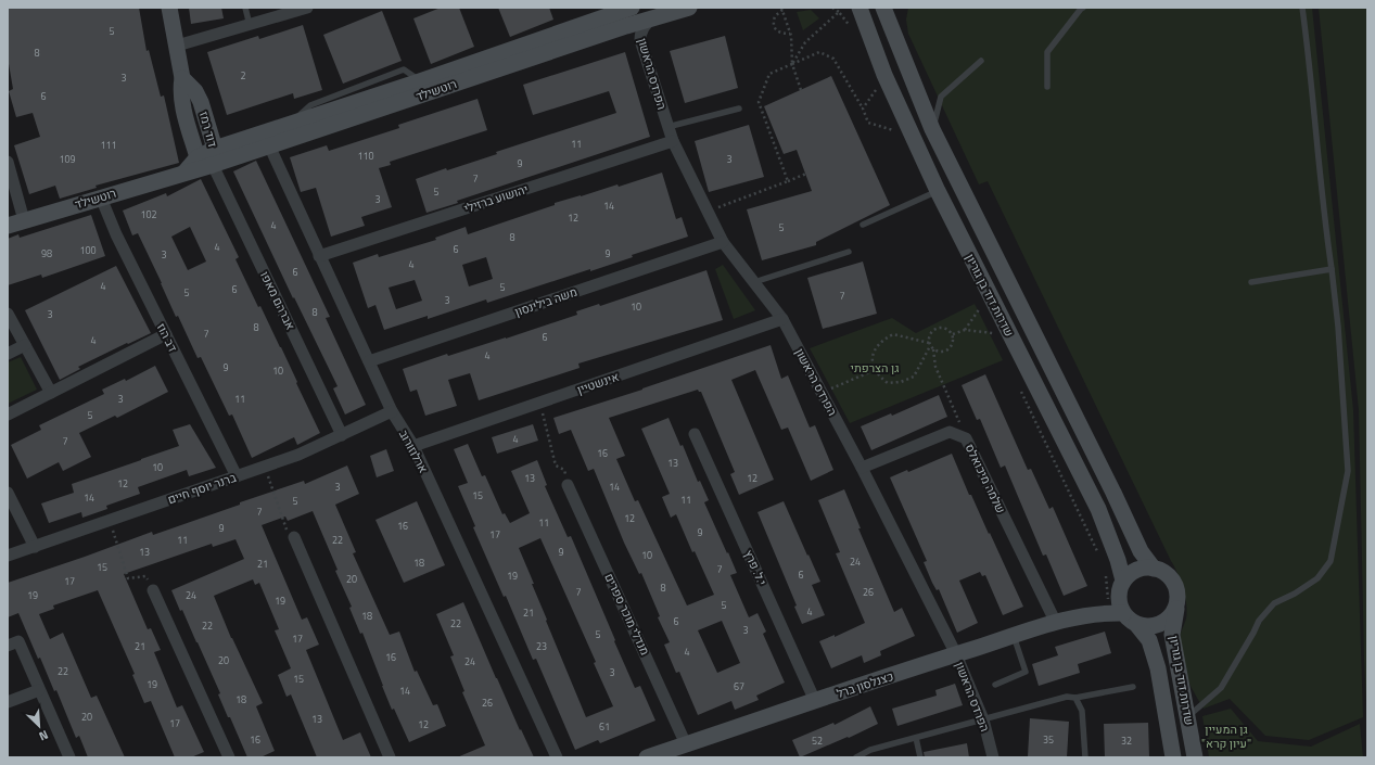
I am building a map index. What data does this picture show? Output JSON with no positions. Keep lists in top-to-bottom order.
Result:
{
  "streets": {
    "street": [
      "הפרדס הראשון",
      "רוטשילד",
      "דוד רמז",
      "יהושוע ברזילי",
      "שדרות דוד בן גוריון",
      "אברהם מאפו",
      "משה בילינסון",
      "דב הוז",
      "אינשטיין",
      "ארלוזורוב",
      "שלמה מיכואלס",
      "ברנר יוסף חיים",
      "י.ל. פרץ",
      "מנדלי מוכר ספרים",
      "כצנלסון ברל"
    ]
  },
  "crossings": [
    ["הפרדס הראשון", "רוטשילד"],
    ["הפרדס הראשון", "יהושוע ברזילי"],
    ["הפרדס הראשון", "משה בילינסון"],
    ["הפרדס הראשון", "אינשטיין"],
    ["הפרדס הראשון", "שלמה מיכואלס"],
    ["הפרדס הראשון", "כצנלסון ברל"],
    ["רוטשילד", "דוד רמז"],
    ["רוטשילד", "אברהם מאפו"],
    ["רוטשילד", "דב הוז"],
    ["רוטשילד", "ארלוזורוב"],
    ["דוד רמז", "אברהם מאפו"],
    ["יהושוע ברזילי", "ארלוזורוב"],
    ["שדרות דוד בן גוריון", "כצנלסון ברל"],
    ["אברהם מאפו", "ברנר יוסף חיים"],
    ["משה בילינסון", "ארלוזורוב"],
    ["דב הוז", "ברנר יוסף חיים"],
    ["אינשטיין", "ארלוזורוב"],
    ["ארלוזורוב", "ברנר יוסף חיים"],
    ["שלמה מיכואלס", "כצנלסון ברל"],
    ["י.ל. פרץ", "כצנלסון ברל"],
    ["מנדלי מוכר ספרים", "כצנלסון ברל"]
  ],
  "parks": ["גן הצרפתי", "גן המעיין \"עיון קרא\""],
  "house_numbers": [
    "5",
    "8",
    "2",
    "3",
    "6",
    "11",
    "111",
    "110",
    "109",
    "3",
    "9",
    "7",
    "5",
    "3",
    "14",
    "102",
    "12",
    "4",
    "5",
    "8",
    "4",
    "6",
    "100",
    "98",
    "9",
    "3",
    "4",
    "6",
    "4",
    "5",
    "6",
    "5",
    "7",
    "3",
    "10",
    "8",
    "3",
    "8",
    "7",
    "6",
    "4",
    "4",
    "9",
    "10",
    "3",
    "11",
    "5",
    "4",
    "7",
    "16",
    "13",
    "10",
    "13",
    "12",
    "12",
    "3",
    "14",
    "15",
    "14",
    "11",
    "5",
    "7",
    "12",
    "11",
    "16",
    "9",
    "9",
    "17",
    "11",
    "22",
    "13",
    "9",
    "10",
    "24",
    "18",
    "21",
    "15",
    "7",
    "6",
    "19",
    "20",
    "17",
    "8",
    "7",
    "26",
    "19",
    "24",
    "19",
    "5",
    "4",
    "21",
    "18",
    "6",
    "22",
    "22",
    "3",
    "5",
    "17",
    "21",
    "23",
    "4",
    "16",
    "20",
    "24",
    "22",
    "3",
    "15",
    "19",
    "67",
    "14",
    "18",
    "26",
    "20",
    "13",
    "17",
    "12",
    "61",
    "16",
    "35",
    "52",
    "32"
  ],
  "north": "bottom right"
}
